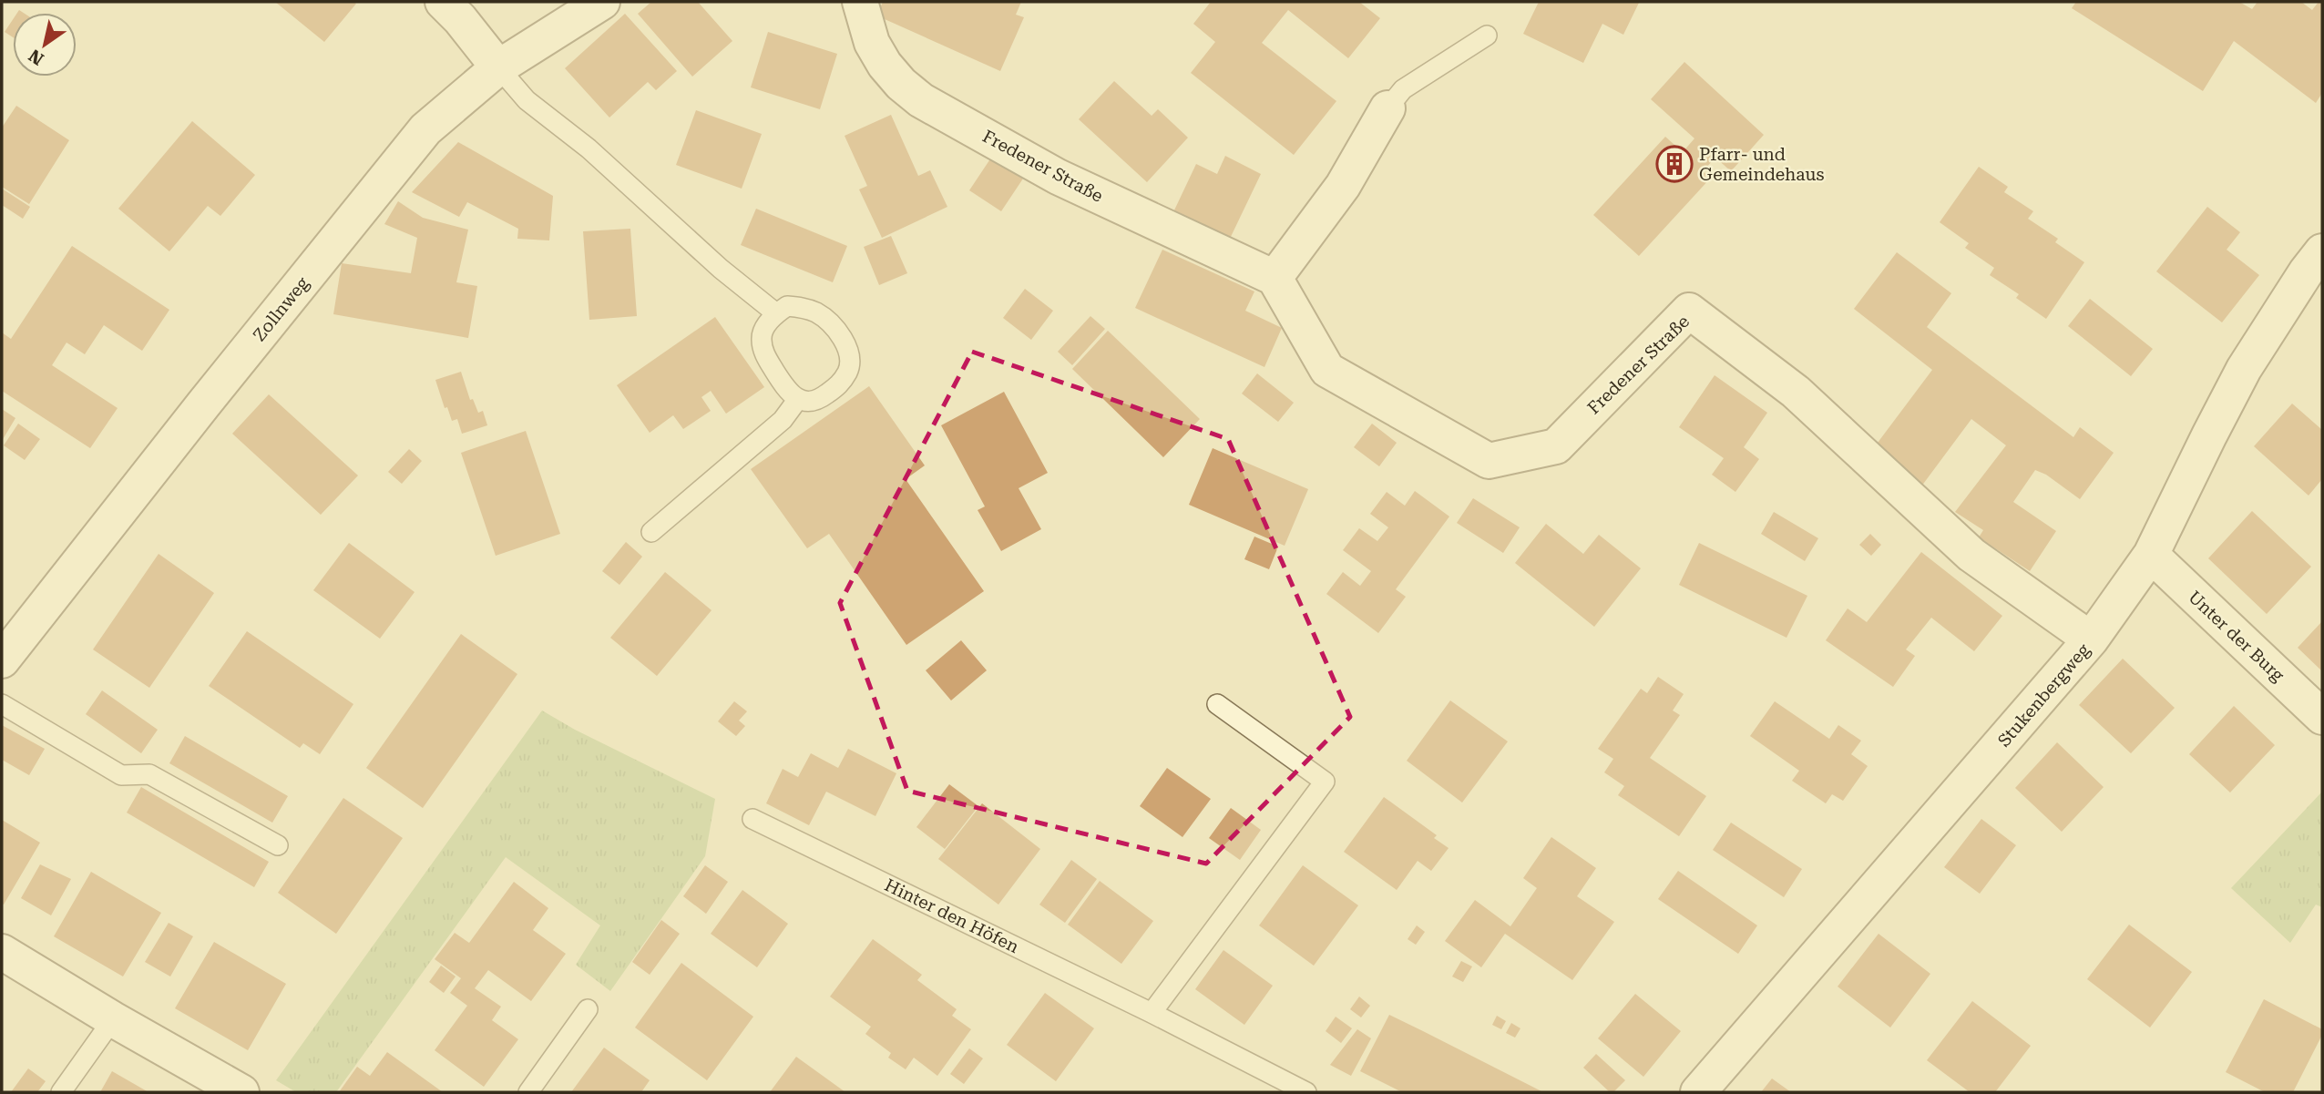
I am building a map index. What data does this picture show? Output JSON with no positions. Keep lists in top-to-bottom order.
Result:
{
  "streets": {
    "street": [
      "Fredener Straße",
      "Zollnweg",
      "Unter der Burg",
      "Stukenbergweg"
    ],
    "lane": ["Hinter den Höfen"]
  },
  "crossings": [
    ["Fredener Straße", "Stukenbergweg"],
    ["Unter der Burg", "Stukenbergweg"]
  ],
  "places": {
    "building": ["Pfarr- und Gemeindehaus"]
  },
  "north": "bottom left"
}
